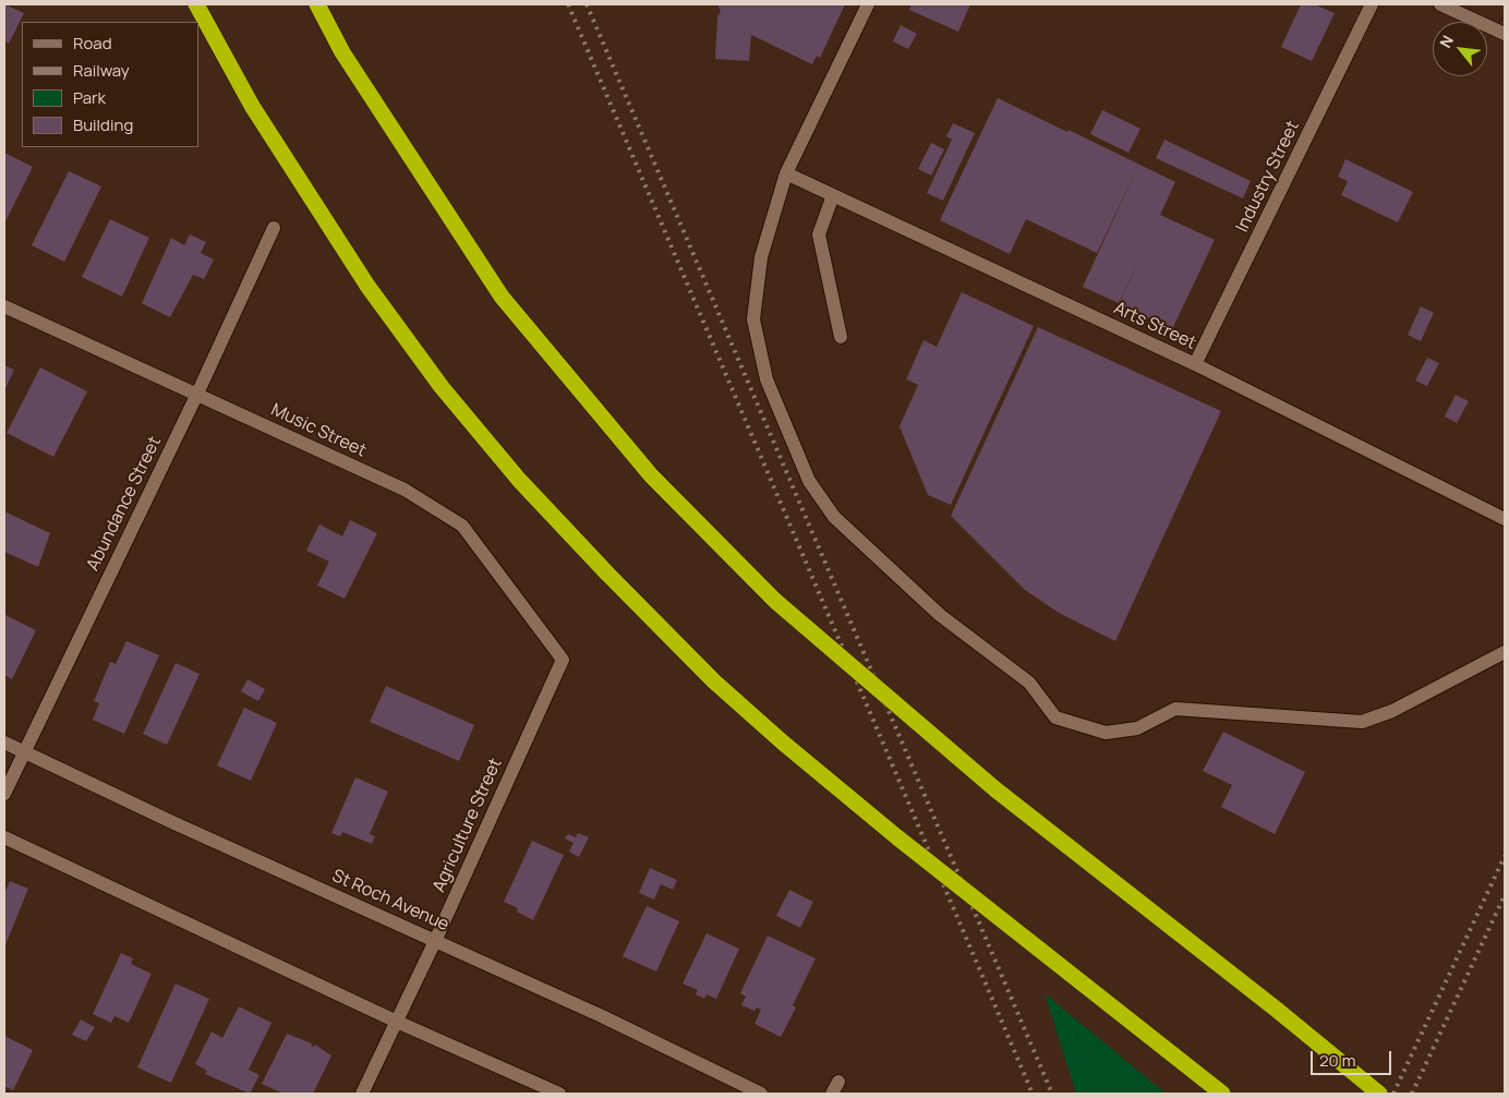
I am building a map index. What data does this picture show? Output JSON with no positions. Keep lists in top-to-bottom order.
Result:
{
  "streets": {
    "street": [
      "Industry Street",
      "Arts Street",
      "Music Street",
      "Abundance Street",
      "Agriculture Street",
      "St Roch Avenue"
    ]
  },
  "crossings": [
    ["Industry Street", "Arts Street"],
    ["Music Street", "Abundance Street"],
    ["Music Street", "Agriculture Street"],
    ["Abundance Street", "St Roch Avenue"],
    ["Agriculture Street", "St Roch Avenue"]
  ],
  "legend": [
    "Road",
    "Railway",
    "Park",
    "Building"
  ],
  "scale_bar": "20 m",
  "north": "top left"
}
